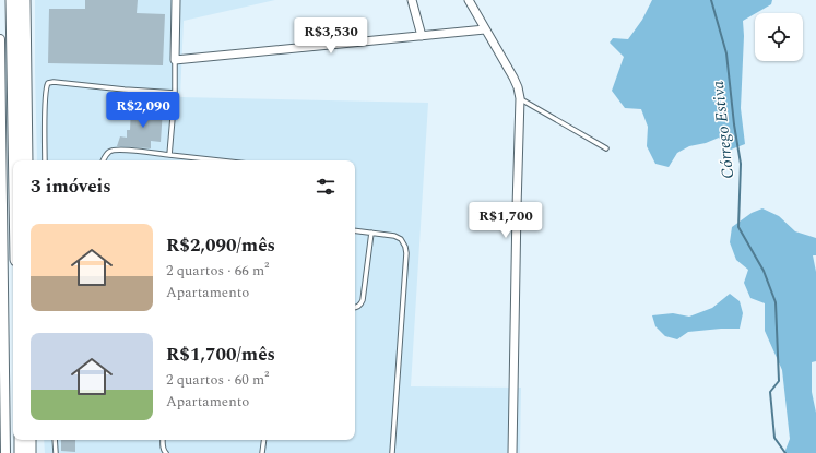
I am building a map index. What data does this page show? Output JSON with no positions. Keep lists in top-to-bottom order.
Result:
{
  "water": ["Córrego Estiva"],
  "page": {
    "price": ["R$3,530", "R$2,090", "R$1,700"],
    "heading": "3 imóveis",
    "list": [
      {
        "name": "R$2,090/mês",
        "note": "2 quartos · 66 m² · Apartamento"
      },
      {
        "name": "R$1,700/mês",
        "note": "2 quartos · 60 m² · Apartamento"
      }
    ]
  }
}
